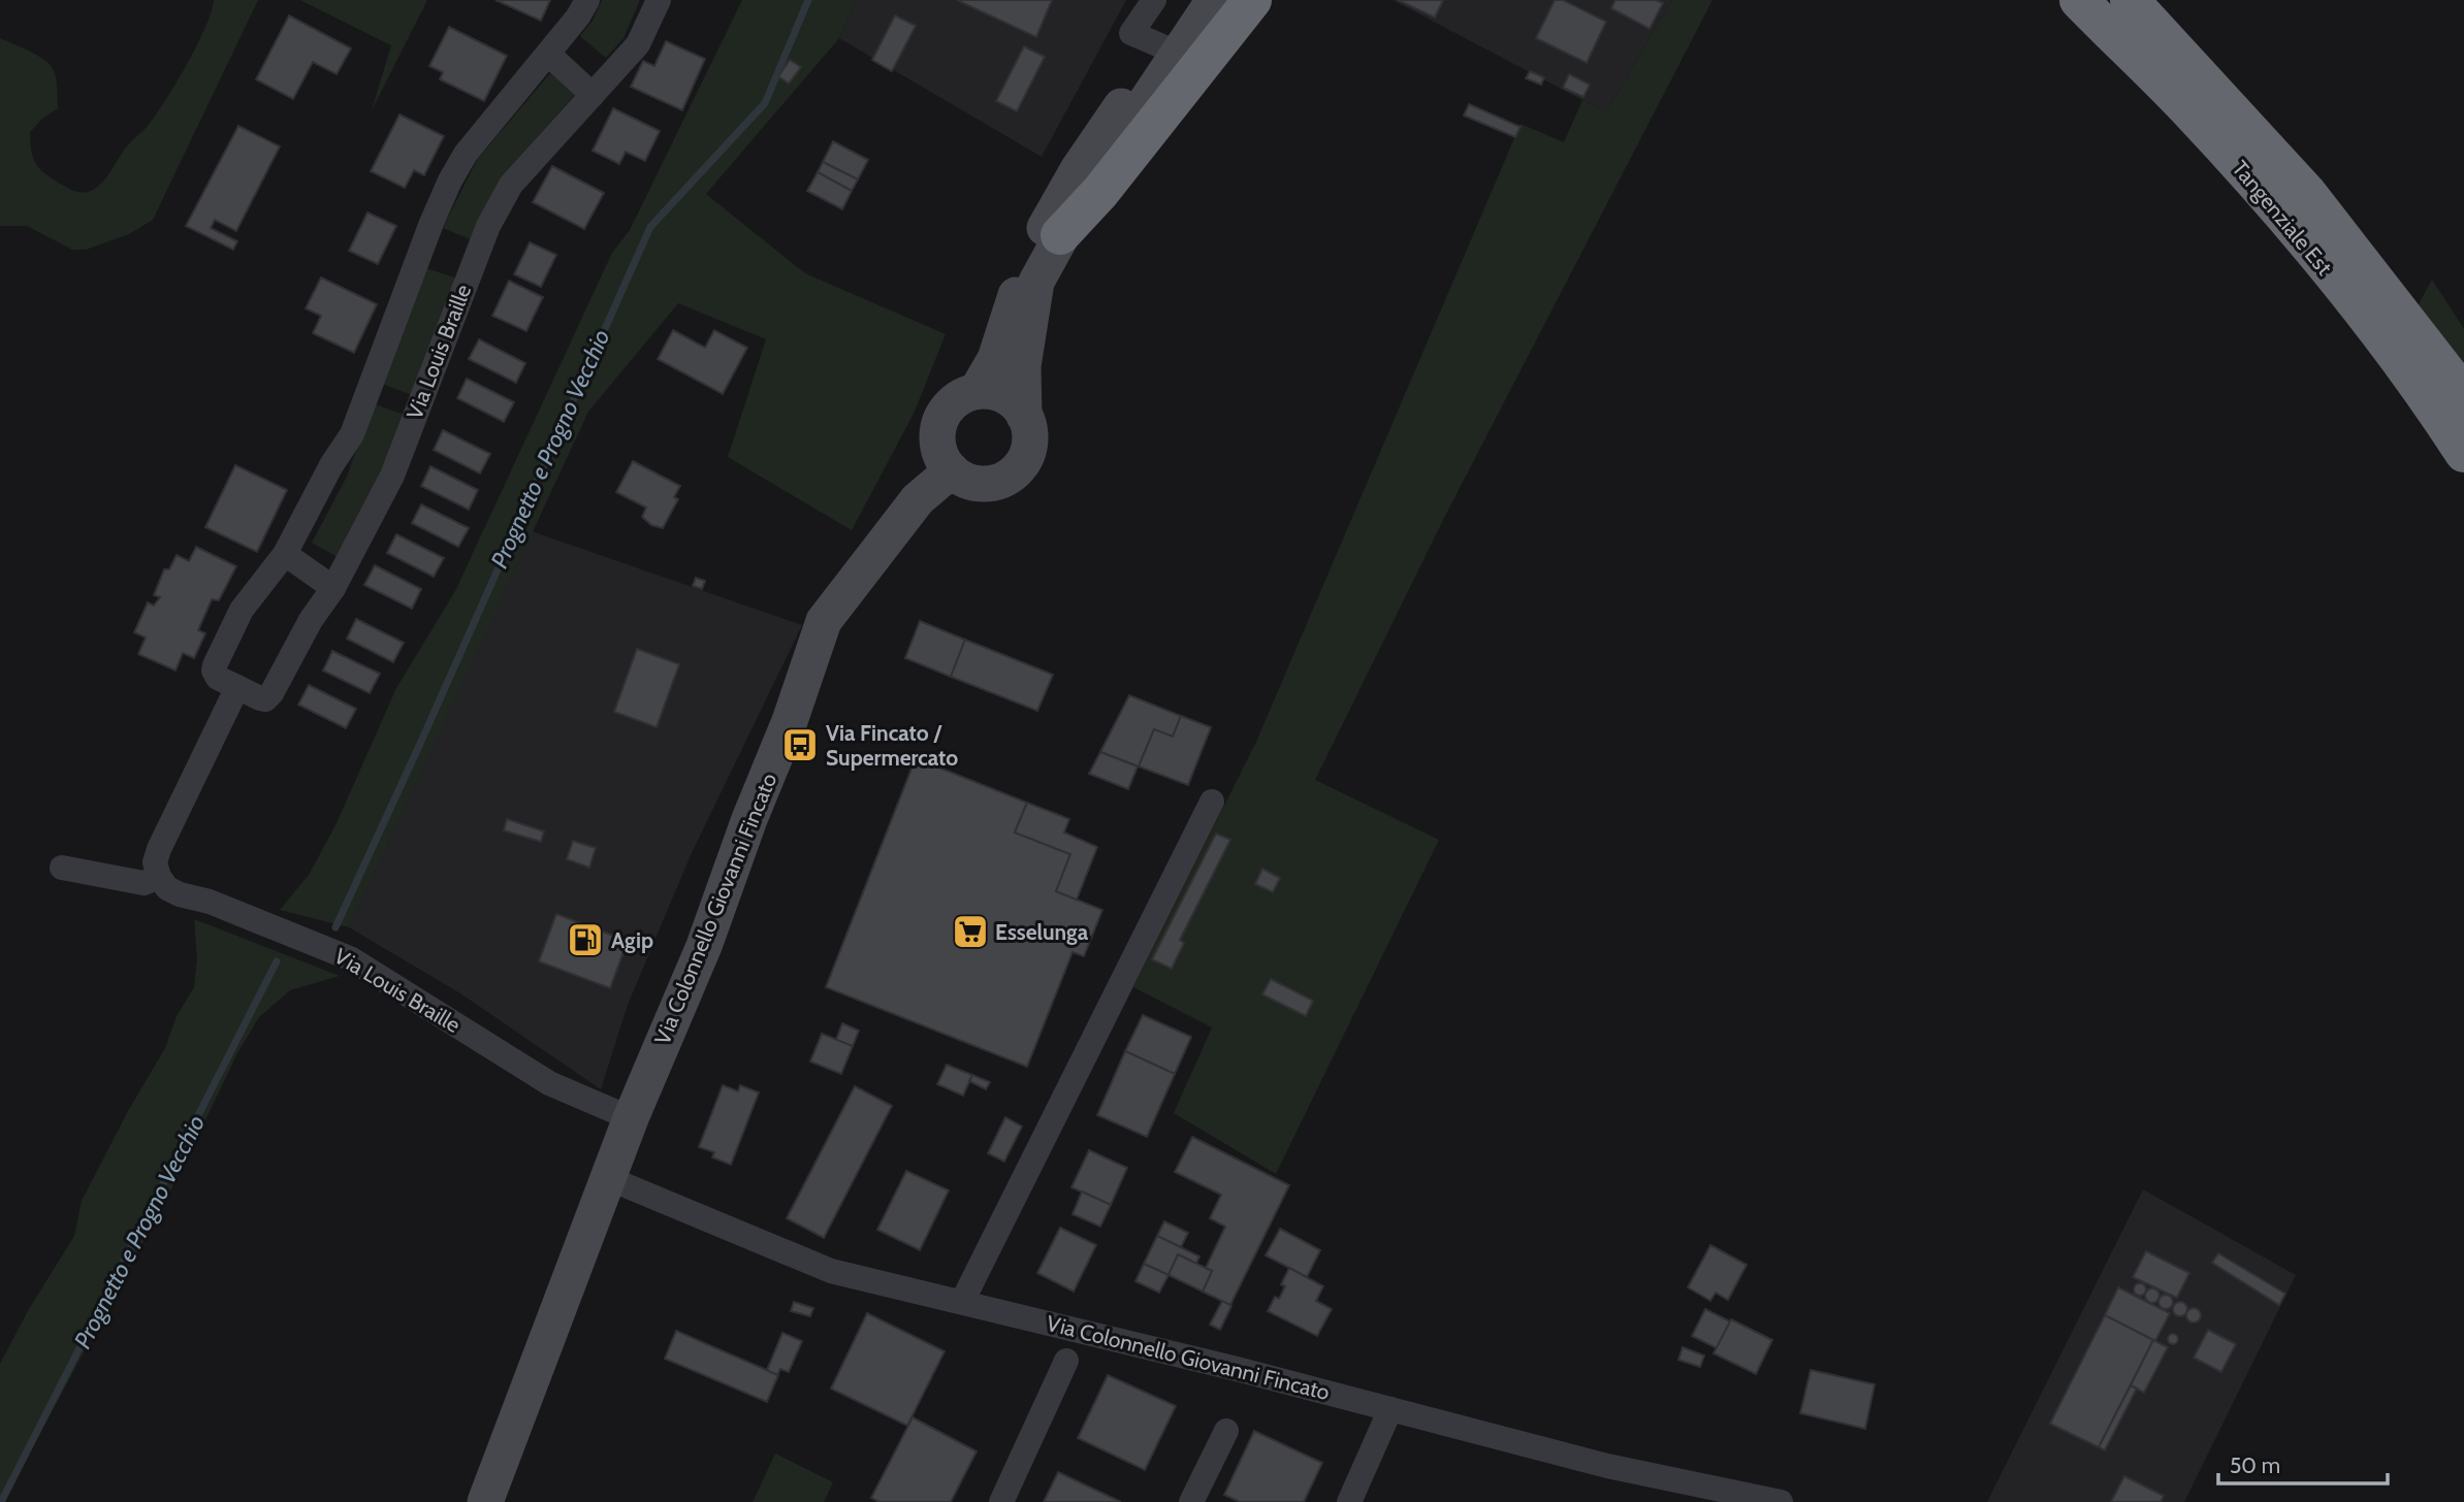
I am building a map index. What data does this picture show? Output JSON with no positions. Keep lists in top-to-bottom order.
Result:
{
  "streets": {
    "highway": ["Tangenziale Est"],
    "main road": ["Via Colonnello Giovanni Fincato"],
    "street": ["Via Louis Braille"]
  },
  "crossings": [
    ["Via Louis Braille", "Via Colonnello Giovanni Fincato"]
  ],
  "water": ["Prognetto e Progno Vecchio"],
  "places": {
    "bus stop": ["Via Fincato / Supermercato"],
    "supermarket": ["Esselunga"],
    "fuel station": ["Agip"]
  },
  "scale_bar": "50 m"
}
